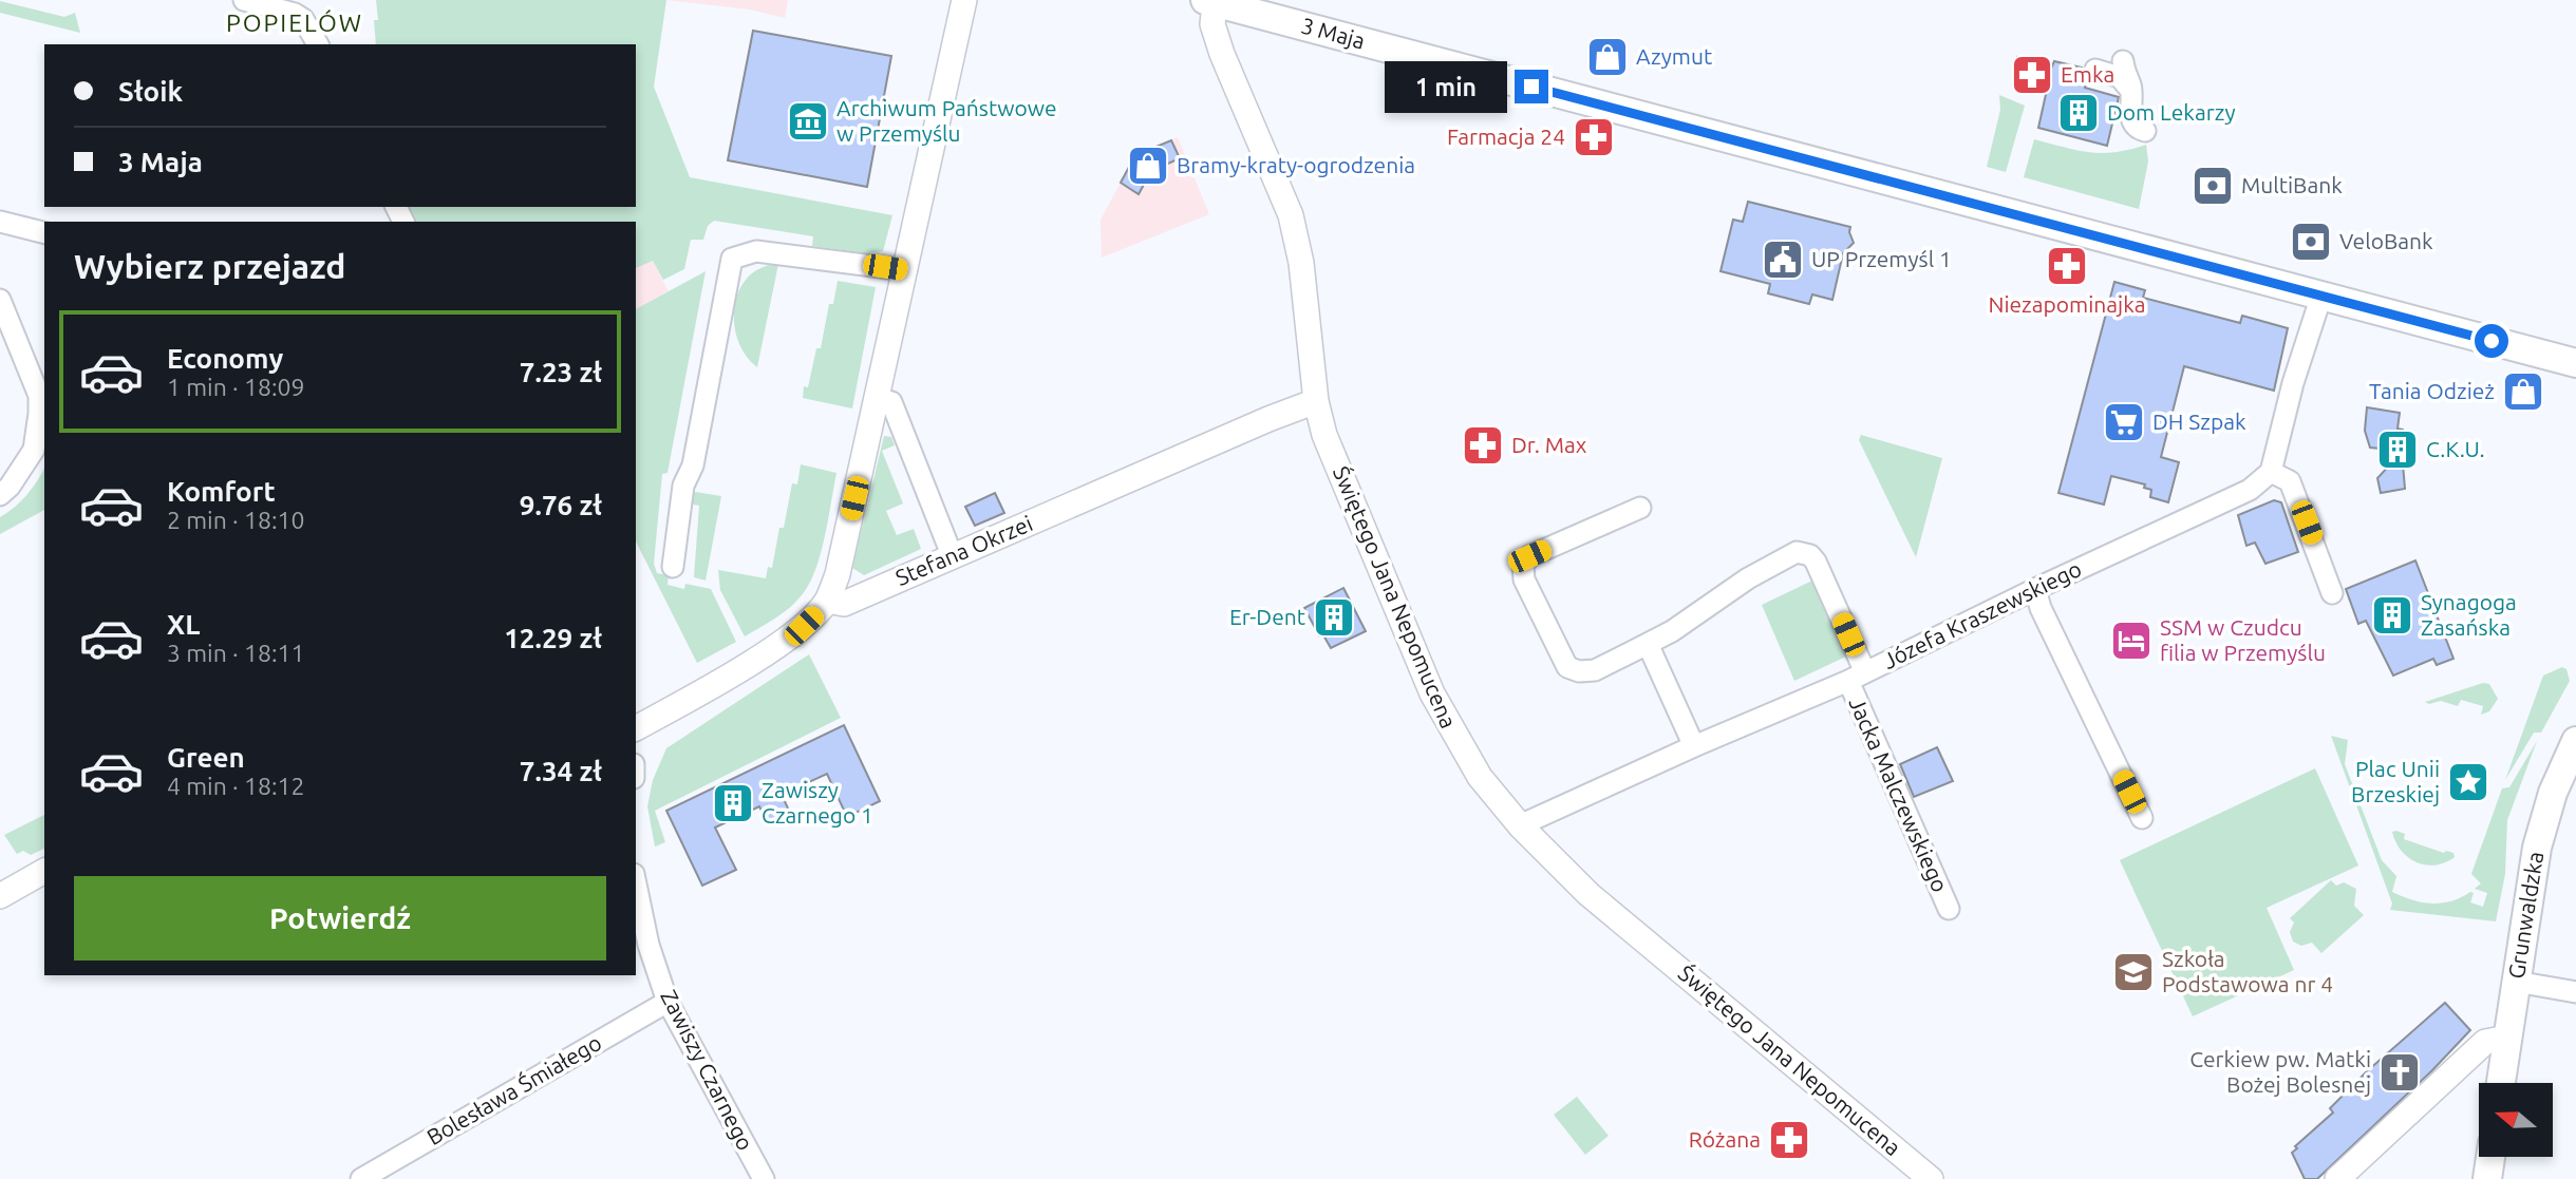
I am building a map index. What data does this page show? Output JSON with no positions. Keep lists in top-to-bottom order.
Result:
{
  "streets": {
    "main road": ["3 Maja", "Grunwaldzka"],
    "street": [
      "Stefana Okrzei",
      "Świętego Jana Nepomucena",
      "Józefa Kraszewskiego",
      "Jacka Malczewskiego",
      "Zawiszy Czarnego",
      "Bolesława Śmiałego"
    ]
  },
  "crossings": [
    ["3 Maja", "Świętego Jana Nepomucena"],
    ["Stefana Okrzei", "Świętego Jana Nepomucena"],
    ["Świętego Jana Nepomucena", "Józefa Kraszewskiego"],
    ["Józefa Kraszewskiego", "Jacka Malczewskiego"],
    ["Zawiszy Czarnego", "Bolesława Śmiałego"]
  ],
  "districts": ["POPIELÓW"],
  "places": {
    "shop": ["Azymut", "Bramy-kraty-ogrodzenia", "Tania Odzież"],
    "pharmacy": [
      "Emka",
      "Farmacja 24",
      "Niezapominajka",
      "Dr. Max",
      "Różana"
    ],
    "building": [
      "Dom Lekarzy",
      "C.K.U.",
      "Synagoga Zasańska",
      "Er-Dent",
      "Zawiszy Czarnego 1"
    ],
    "museum": ["Archiwum Państwowe w Przemyślu"],
    "bank": ["MultiBank", "VeloBank"],
    "public building": ["UP Przemyśl 1"],
    "supermarket": ["DH Szpak"],
    "hotel": ["SSM w Czudcu filia w Przemyślu"],
    "place": ["Plac Unii Brzeskiej"],
    "school or university": ["Szkoła Podstawowa nr 4"],
    "church": ["Cerkiew pw. Matki Bożej Bolesnej"]
  },
  "north": "left",
  "page": {
    "banner": ["Słoik", "3 Maja"],
    "bubble": "1 min",
    "heading": "Wybierz przejazd",
    "list": [
      {
        "name": "Economy",
        "note": "1 min · 18:09",
        "value": "7.23 zł"
      },
      {
        "name": "Komfort",
        "note": "2 min · 18:10",
        "value": "9.76 zł"
      },
      {
        "name": "XL",
        "note": "3 min · 18:11",
        "value": "12.29 zł"
      },
      {
        "name": "Green",
        "note": "4 min · 18:12",
        "value": "7.34 zł"
      }
    ],
    "buttons": "Potwierdź"
  }
}
